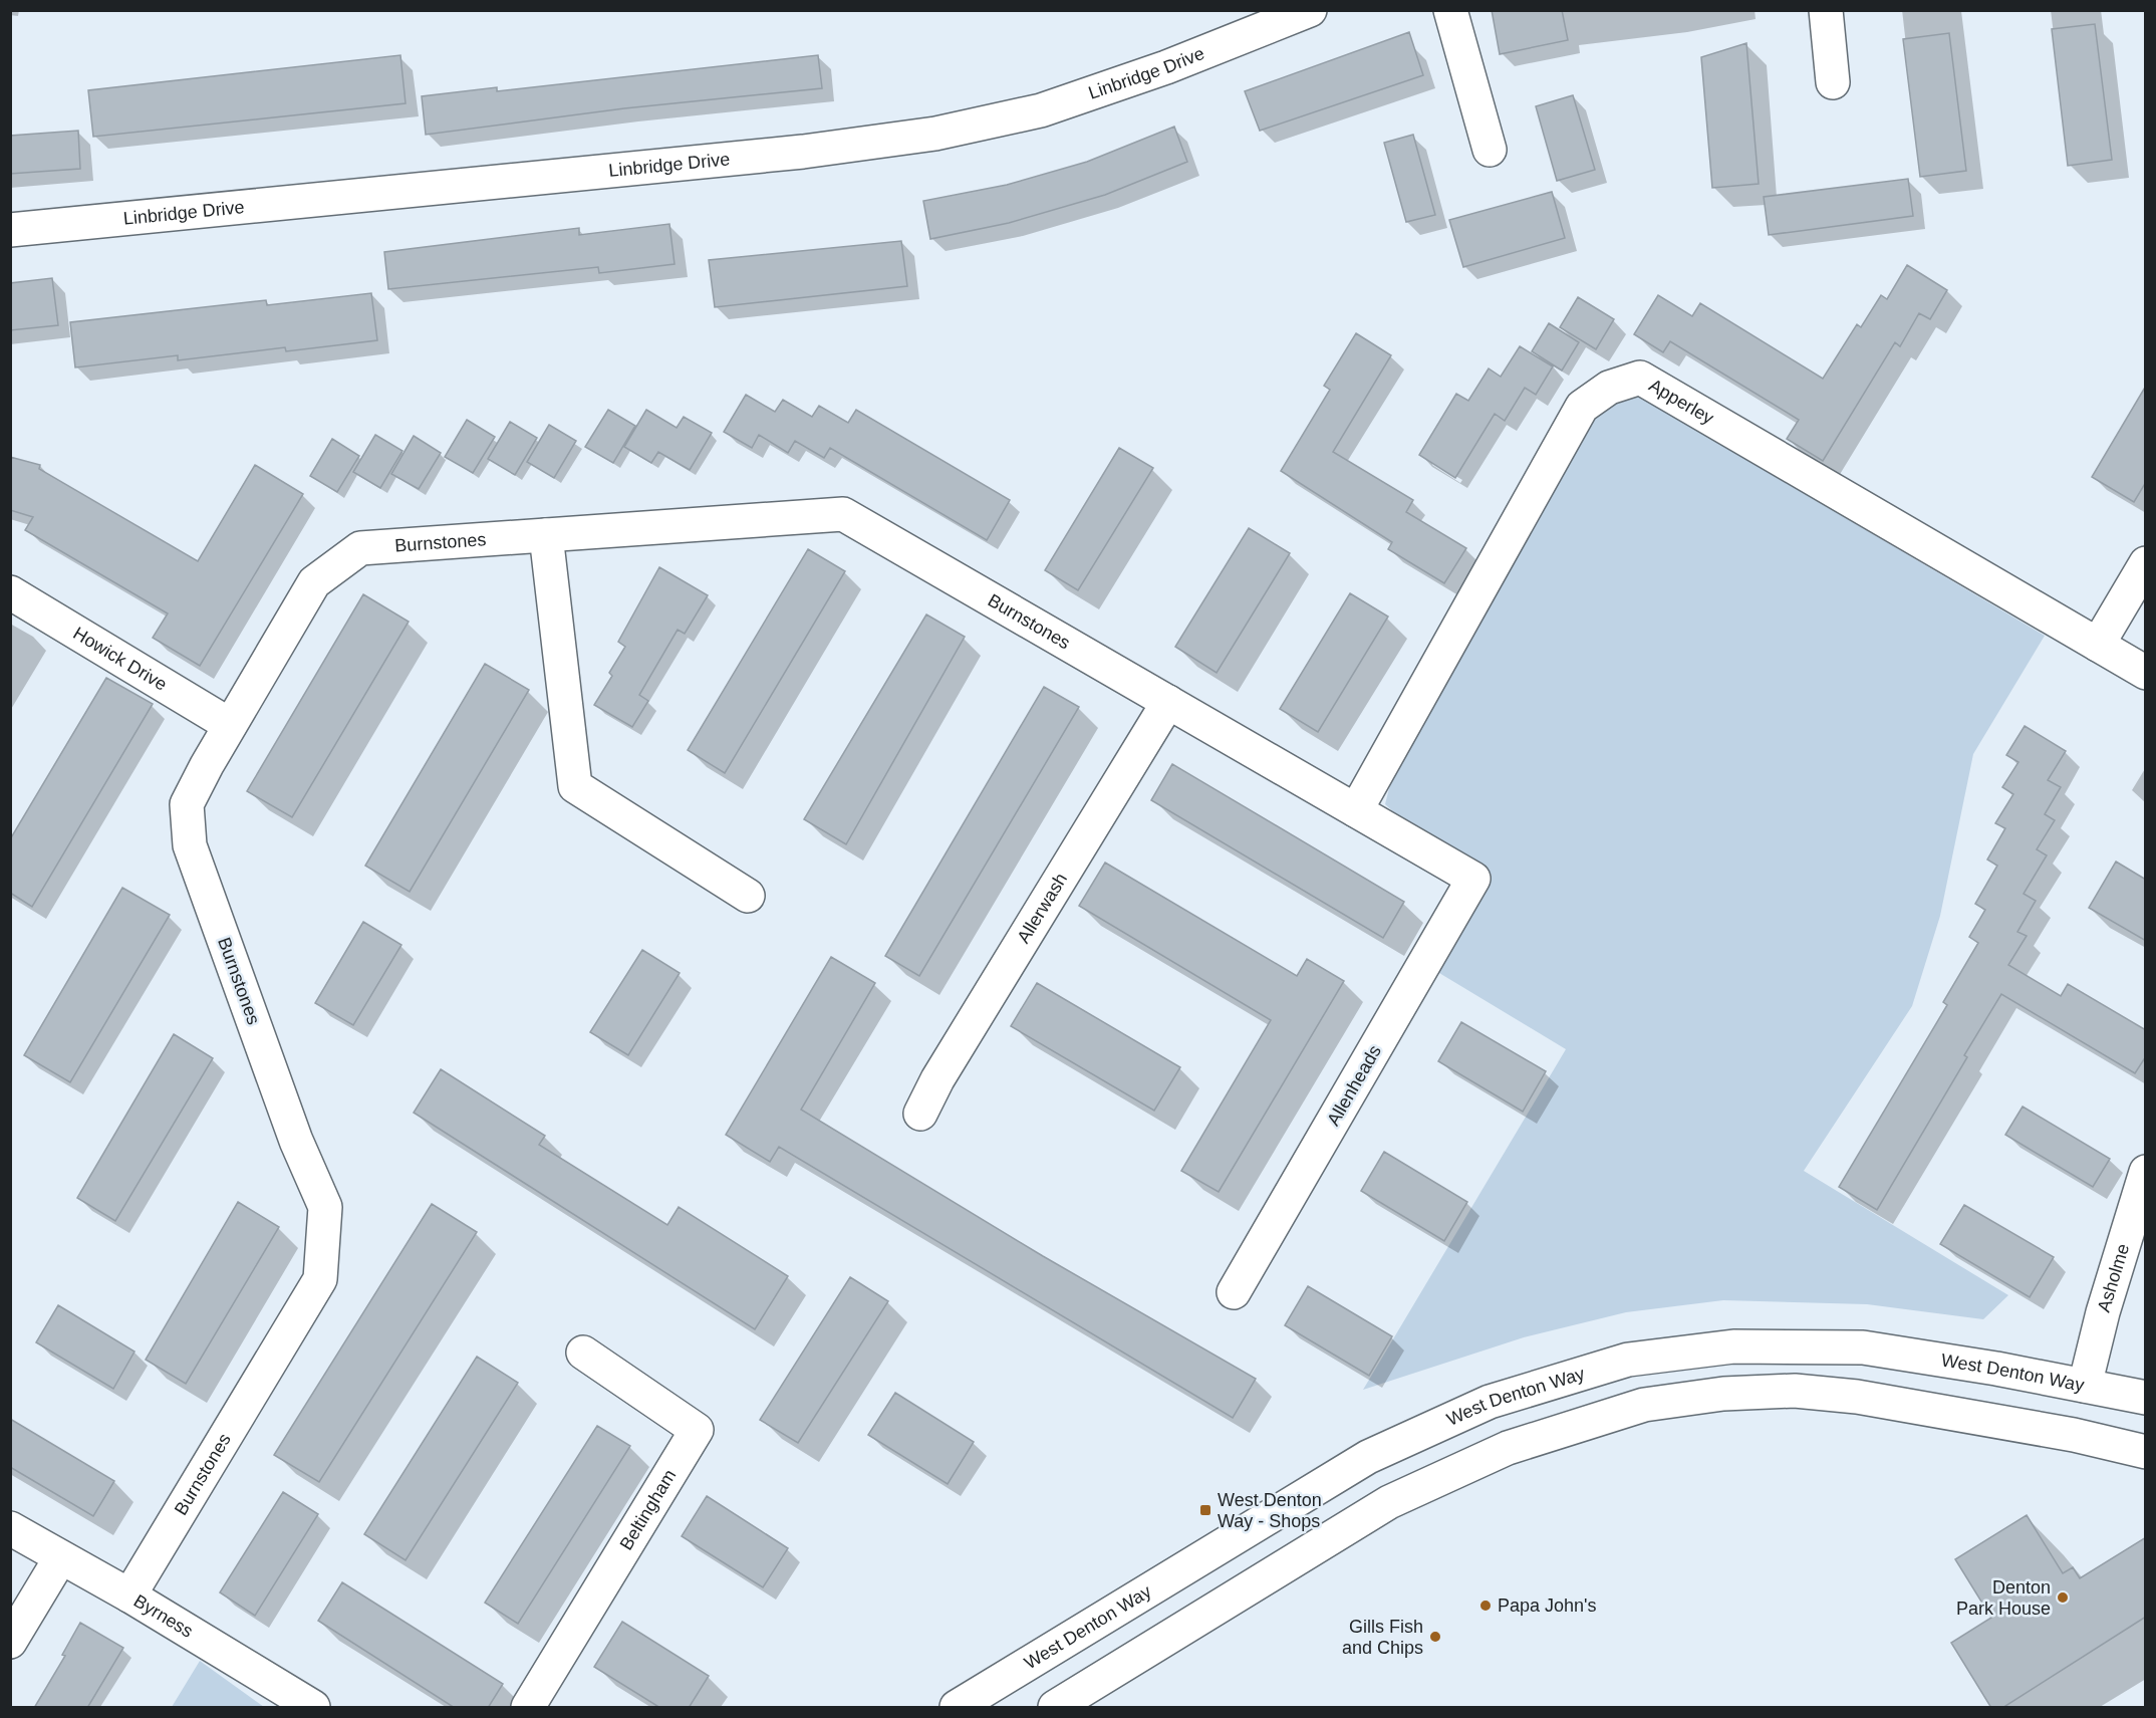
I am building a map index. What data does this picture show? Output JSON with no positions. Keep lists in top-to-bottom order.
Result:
{
  "streets": {
    "street": [
      "Linbridge Drive",
      "Apperley",
      "Burnstones",
      "Howick Drive",
      "Allerwash",
      "Allenheads",
      "Asholme",
      "West Denton Way",
      "Beltingham",
      "Byrness"
    ]
  },
  "crossings": [
    ["Apperley", "Burnstones"],
    ["Burnstones", "Howick Drive"],
    ["Burnstones", "Allerwash"],
    ["Burnstones", "Allenheads"],
    ["Burnstones", "Byrness"],
    ["Asholme", "West Denton Way"]
  ],
  "places": {
    "transit": ["West Denton Way - Shops"],
    "other": ["Denton Park House", "Papa John's", "Gills Fish and Chips"]
  }
}
